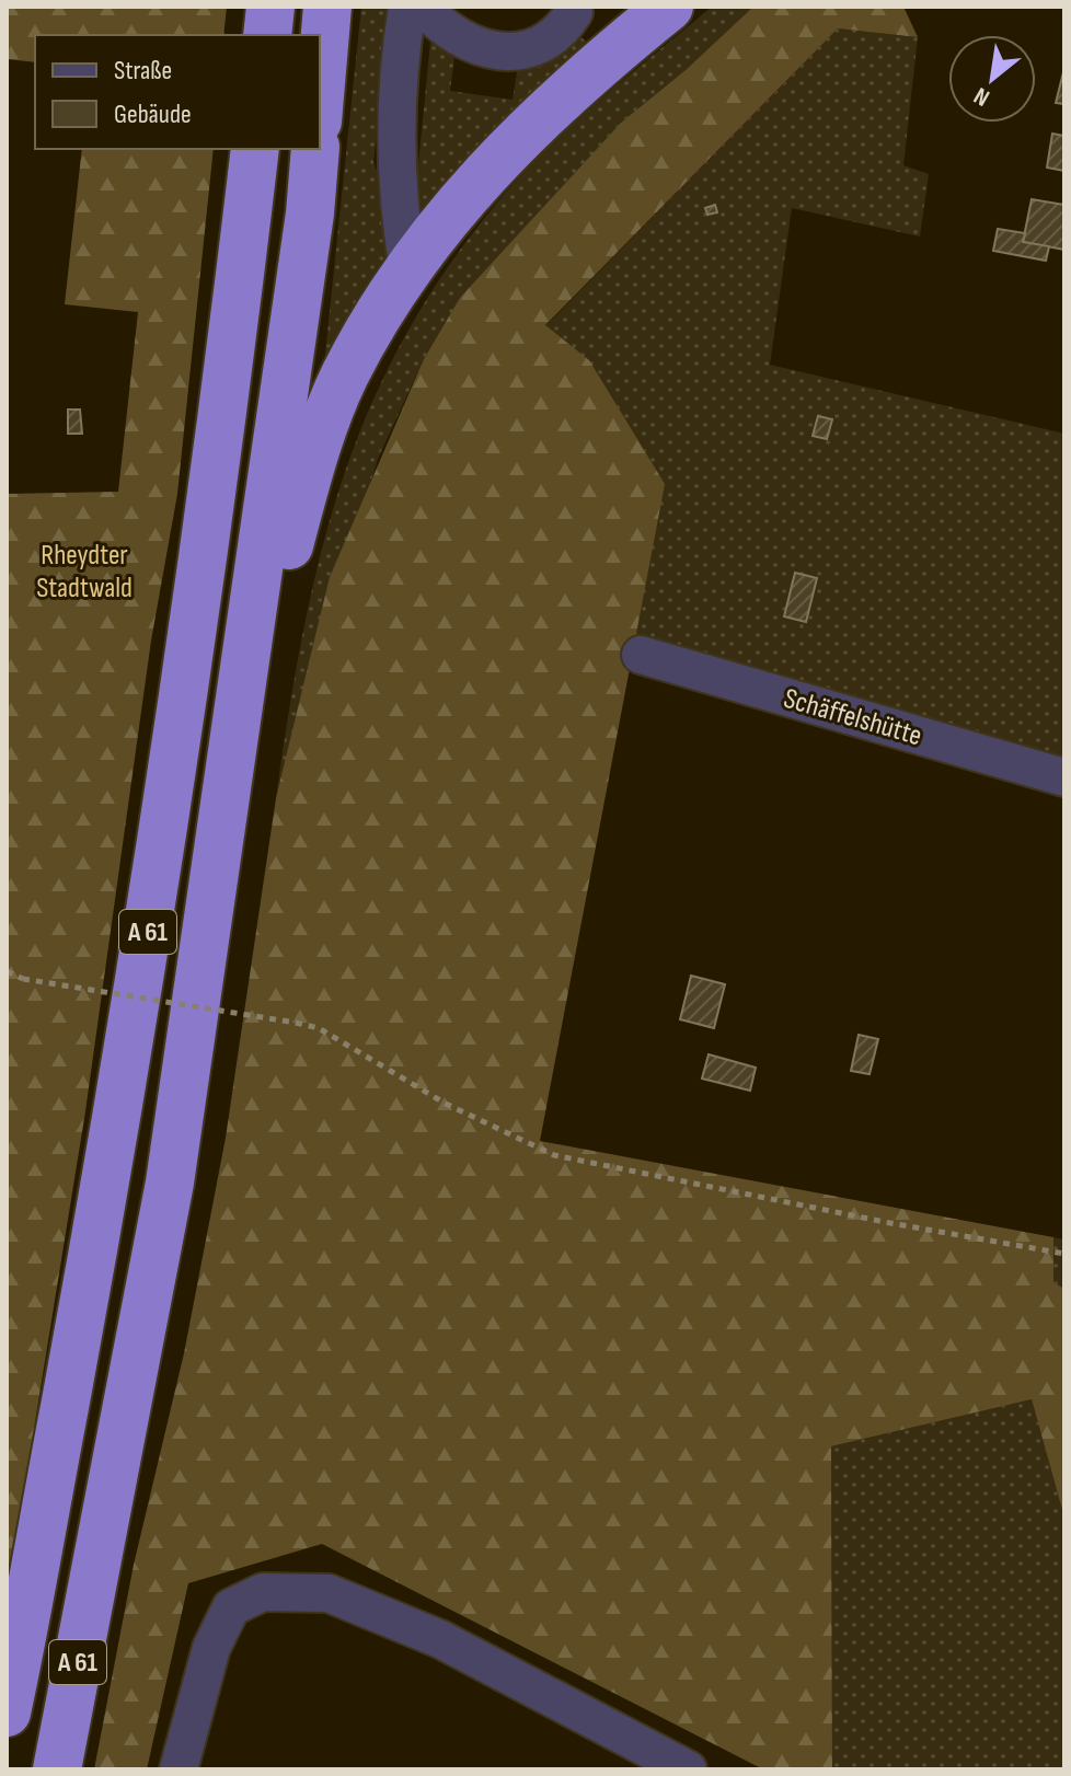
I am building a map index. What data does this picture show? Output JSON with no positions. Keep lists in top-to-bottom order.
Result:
{
  "streets": {
    "highway": ["A 61"],
    "street": ["Schäffelshütte"]
  },
  "parks": ["Rheydter Stadtwald"],
  "legend": ["Straße", "Gebäude"],
  "north": "bottom left"
}
